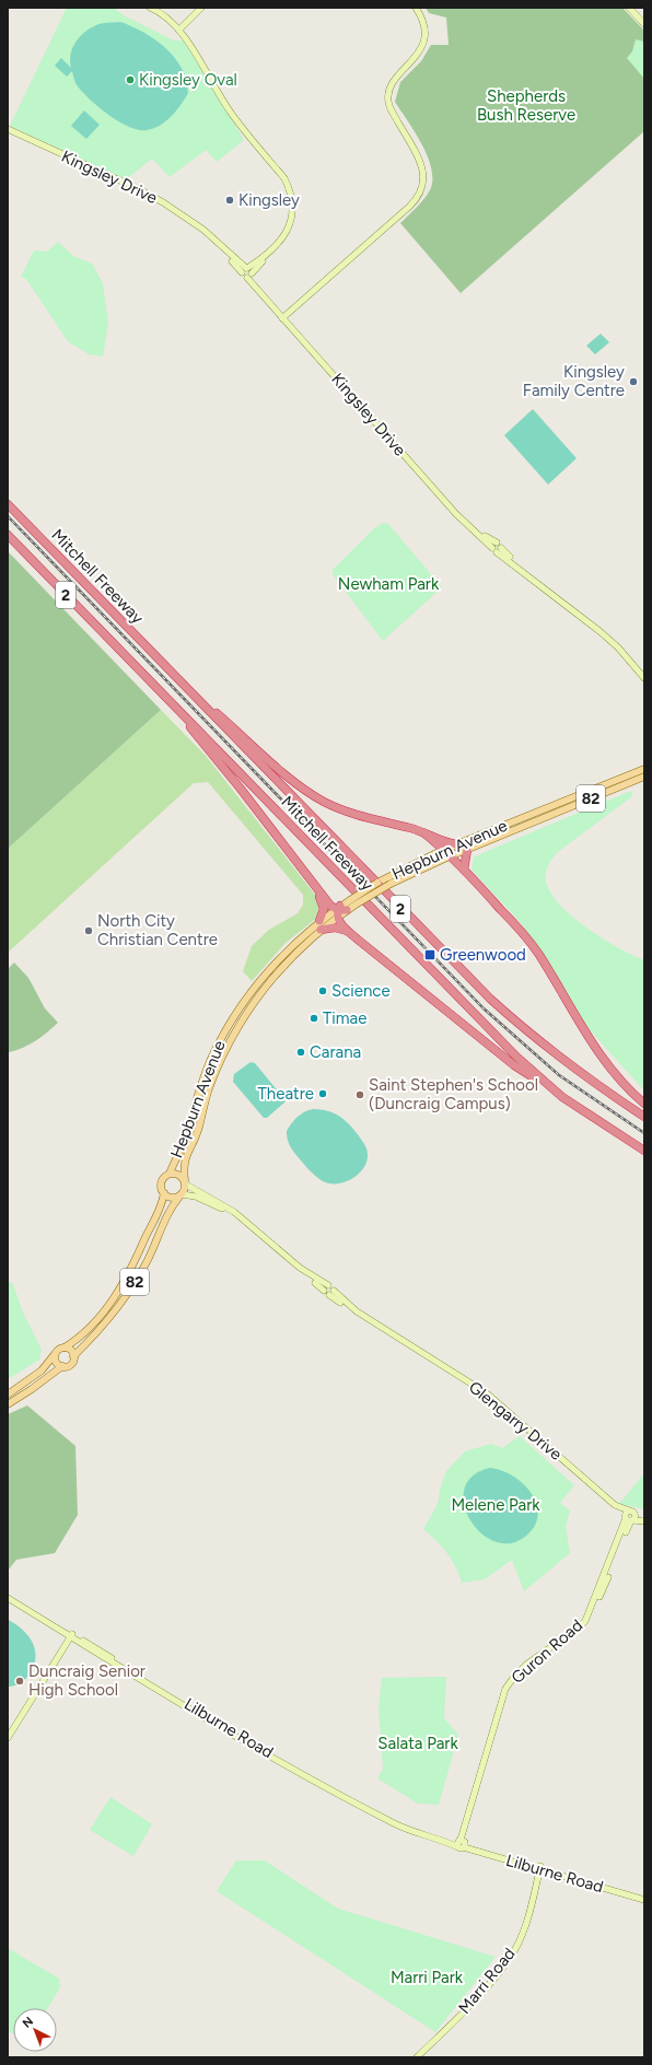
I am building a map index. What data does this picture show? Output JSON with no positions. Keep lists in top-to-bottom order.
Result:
{
  "streets": {
    "highway": ["Mitchell Freeway", "2"],
    "main road": ["82", "Hepburn Avenue"],
    "street": [
      "Kingsley Drive",
      "Glengarry Drive",
      "Guron Road",
      "Lilburne Road",
      "Marri Road"
    ]
  },
  "crossings": [
    ["82", "Hepburn Avenue"],
    ["82", "Glengarry Drive"],
    ["Hepburn Avenue", "Glengarry Drive"],
    ["Glengarry Drive", "Guron Road"],
    ["Guron Road", "Lilburne Road"],
    ["Lilburne Road", "Marri Road"]
  ],
  "parks": [
    "Shepherds Bush Reserve",
    "Newham Park",
    "Melene Park",
    "Salata Park",
    "Marri Park"
  ],
  "places": {
    "other": [
      "Kingsley Oval",
      "Kingsley",
      "Kingsley Family Centre",
      "North City Christian Centre",
      "Science",
      "Timae",
      "Carana",
      "Theatre",
      "Saint Stephen's School (Duncraig Campus)",
      "Duncraig Senior High School"
    ],
    "transit": ["Greenwood"]
  },
  "north": "top left"
}
